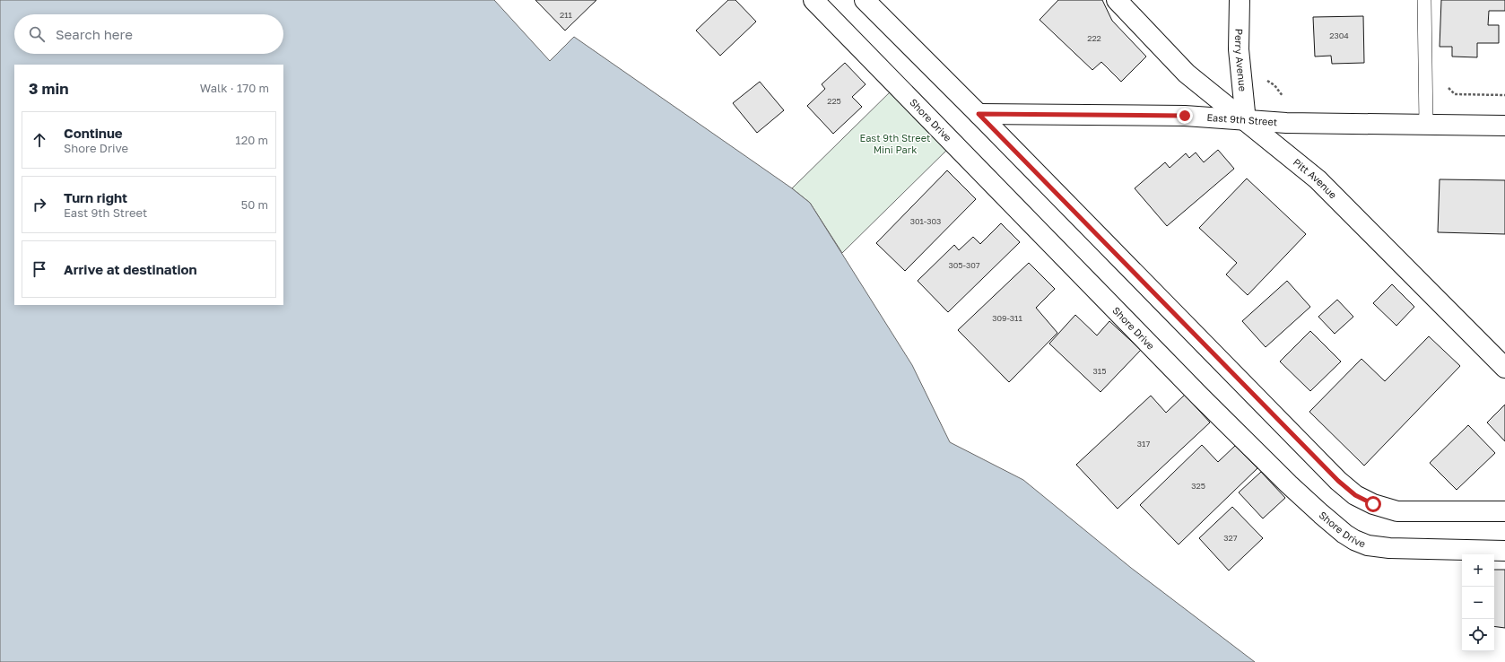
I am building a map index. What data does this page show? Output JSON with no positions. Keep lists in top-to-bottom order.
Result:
{
  "streets": {
    "street": [
      "Perry Avenue",
      "East 9th Street",
      "Shore Drive",
      "Pitt Avenue"
    ]
  },
  "crossings": [
    ["Perry Avenue", "East 9th Street"],
    ["Perry Avenue", "Pitt Avenue"],
    ["East 9th Street", "Pitt Avenue"]
  ],
  "parks": ["East 9th Street Mini Park"],
  "house_numbers": [
    "211",
    "2304",
    "222",
    "225",
    "301-303",
    "305-307",
    "309-311",
    "315",
    "317",
    "325",
    "327"
  ],
  "page": {
    "search": "Search here",
    "heading": ["3 min", "Walk · 170 m"],
    "list": [
      ["Continue", "Shore Drive", "120 m"],
      ["Turn right", "East 9th Street", "50 m"],
      "Arrive at destination"
    ],
    "map_buttons": ["+", "−"]
  }
}
